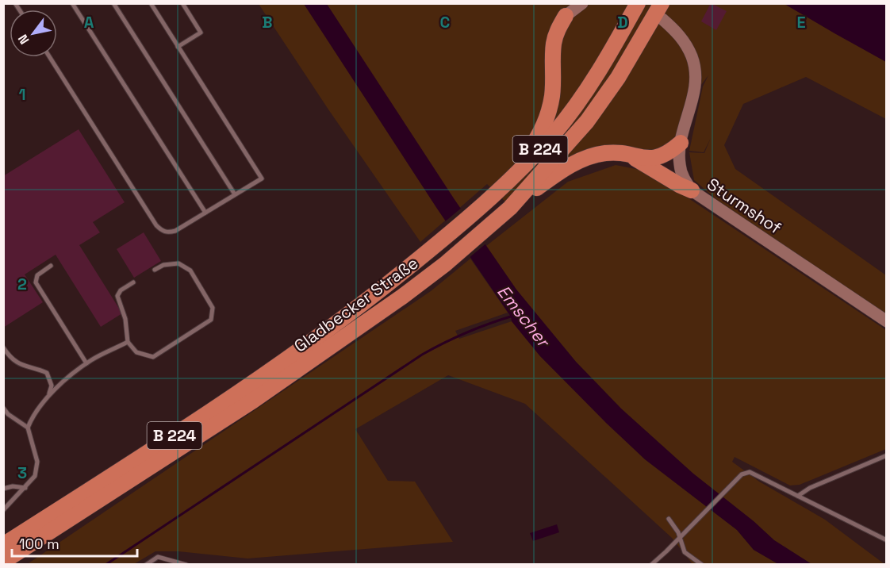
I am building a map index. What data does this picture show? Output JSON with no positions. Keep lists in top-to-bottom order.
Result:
{
  "streets": {
    "highway": ["B 224", "Gladbecker Straße"],
    "street": ["Sturmshof"]
  },
  "crossings": [
    ["Sturmshof", "Gladbecker Straße"]
  ],
  "water": ["Emscher"],
  "scale_bar": "100 m",
  "north": "bottom left",
  "grid": {
    "columns": [
      "A",
      "B",
      "C",
      "D",
      "E"
    ],
    "rows": ["1", "2", "3"]
  }
}
